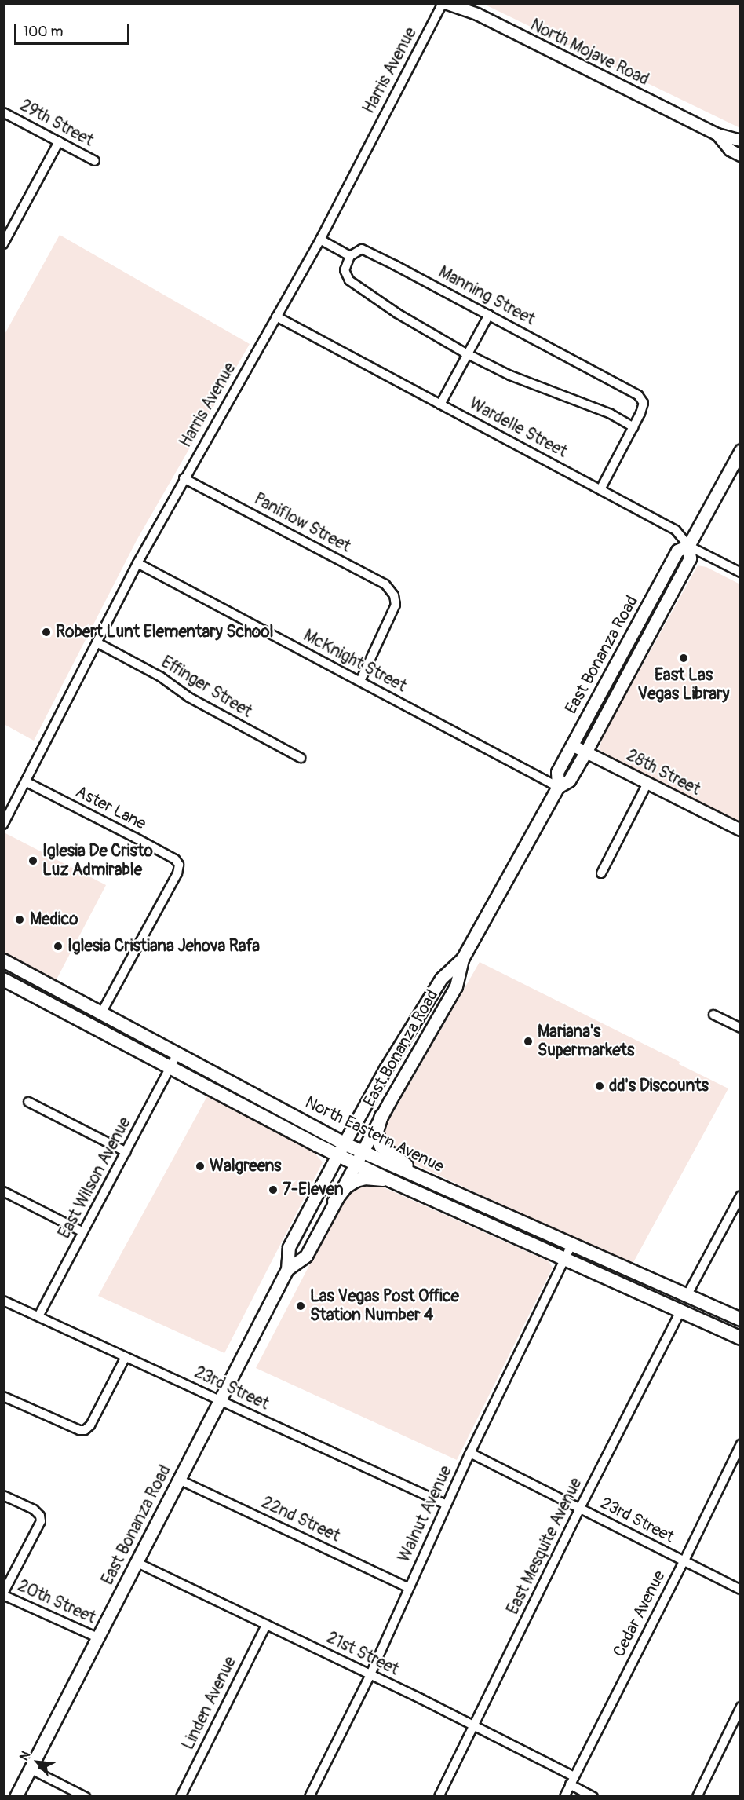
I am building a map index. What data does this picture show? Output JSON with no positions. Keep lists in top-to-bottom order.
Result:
{
  "streets": {
    "main road": ["East Bonanza Road", "North Eastern Avenue"],
    "street": [
      "North Mojave Road",
      "Harris Avenue",
      "29th Street",
      "Manning Street",
      "Wardelle Street",
      "Paniflow Street",
      "McKnight Street",
      "Effinger Street",
      "28th Street",
      "Aster Lane",
      "East Wilson Avenue",
      "23rd Street",
      "Walnut Avenue",
      "22nd Street",
      "East Mesquite Avenue",
      "20th Street",
      "Cedar Avenue",
      "21st Street",
      "Linden Avenue"
    ]
  },
  "crossings": [
    ["North Mojave Road", "Harris Avenue"],
    ["Harris Avenue", "Wardelle Street"],
    ["Harris Avenue", "Paniflow Street"],
    ["Harris Avenue", "McKnight Street"],
    ["Harris Avenue", "Effinger Street"],
    ["Harris Avenue", "Aster Lane"],
    ["Wardelle Street", "East Bonanza Road"],
    ["Paniflow Street", "McKnight Street"],
    ["East Bonanza Road", "McKnight Street"],
    ["East Bonanza Road", "28th Street"],
    ["East Bonanza Road", "North Eastern Avenue"],
    ["East Bonanza Road", "23rd Street"],
    ["East Bonanza Road", "22nd Street"],
    ["East Bonanza Road", "20th Street"],
    ["East Bonanza Road", "21st Street"],
    ["Aster Lane", "North Eastern Avenue"],
    ["North Eastern Avenue", "East Wilson Avenue"],
    ["North Eastern Avenue", "Walnut Avenue"],
    ["North Eastern Avenue", "East Mesquite Avenue"],
    ["East Wilson Avenue", "23rd Street"],
    ["23rd Street", "Walnut Avenue"],
    ["23rd Street", "East Mesquite Avenue"],
    ["23rd Street", "Cedar Avenue"],
    ["Walnut Avenue", "22nd Street"],
    ["Walnut Avenue", "21st Street"],
    ["East Mesquite Avenue", "21st Street"],
    ["Cedar Avenue", "21st Street"],
    ["21st Street", "Linden Avenue"]
  ],
  "places": [
    "Robert Lunt Elementary School",
    "East Las Vegas Library",
    "Iglesia De Cristo Luz Admirable",
    "Medico",
    "Iglesia Cristiana Jehova Rafa",
    "Mariana's Supermarkets",
    "dd's Discounts",
    "Walgreens",
    "7-Eleven",
    "Las Vegas Post Office Station Number 4"
  ],
  "scale_bar": "100 m",
  "north": "top left"
}
